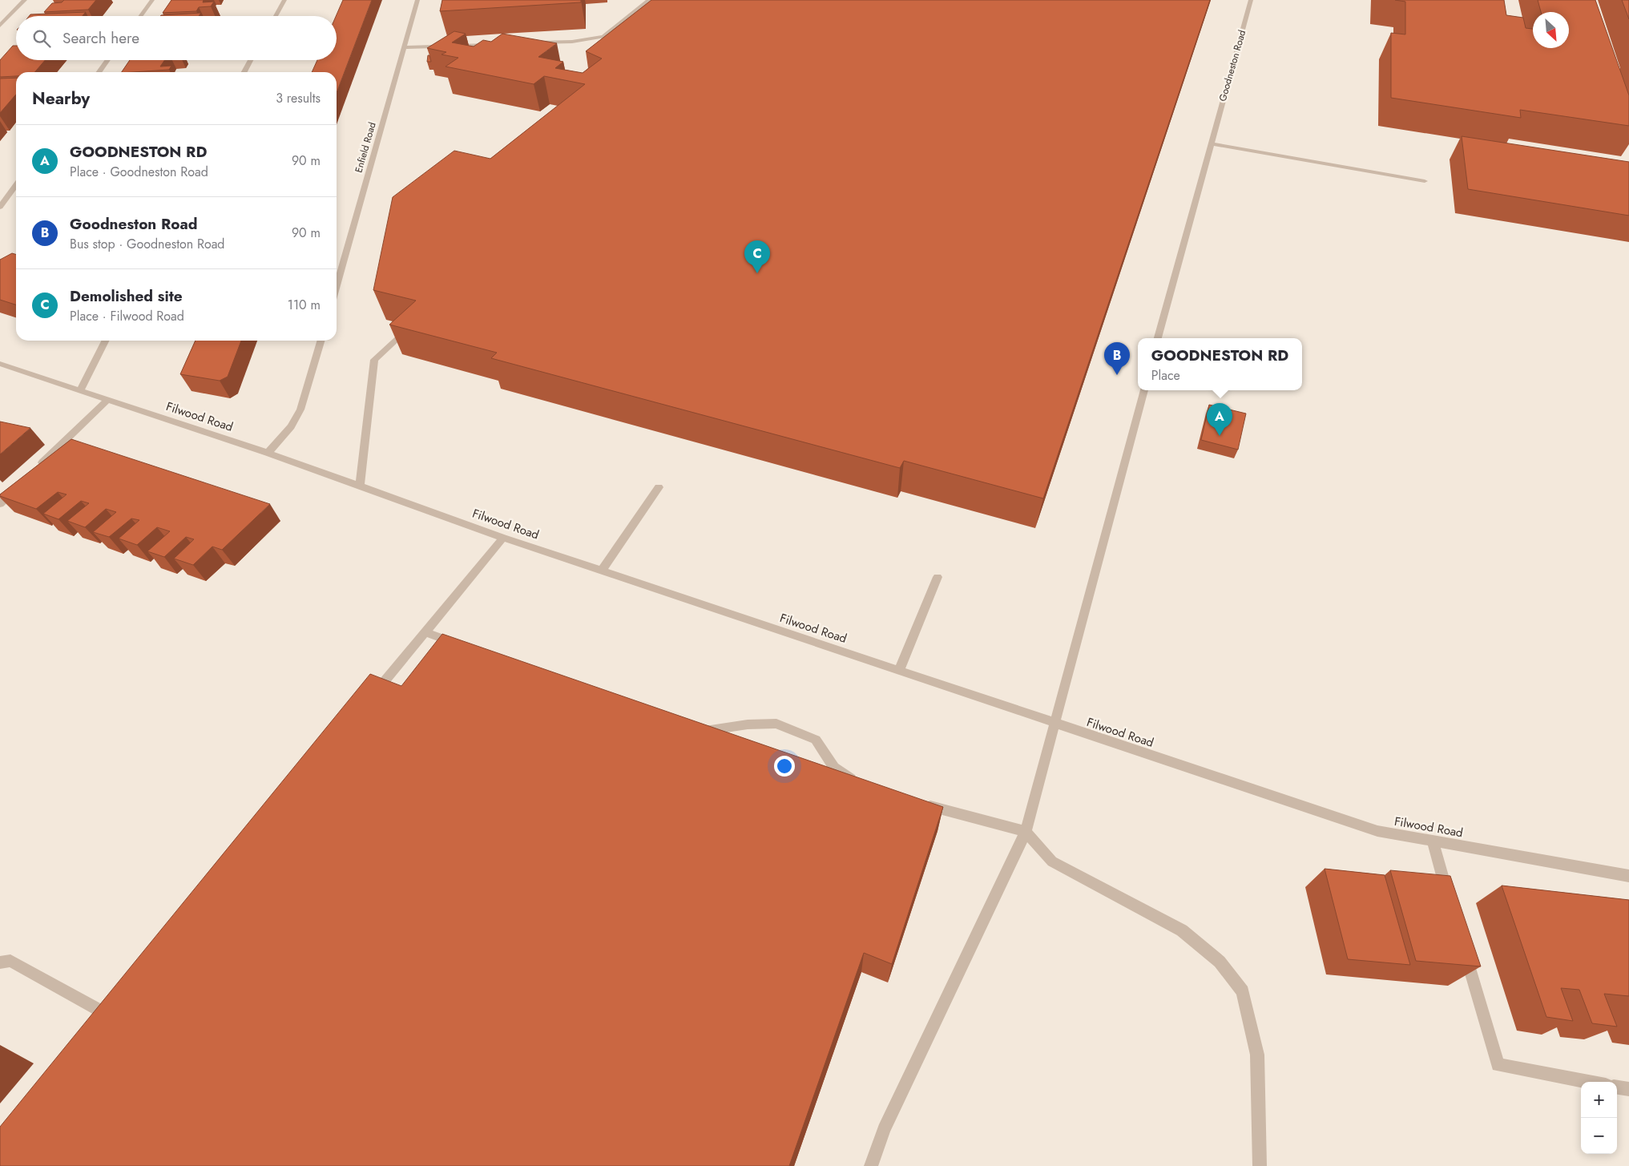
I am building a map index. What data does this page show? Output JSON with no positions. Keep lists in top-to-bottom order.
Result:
{
  "streets": {
    "street": ["Goodneston Road", "Enfield Road", "Filwood Road"]
  },
  "north": "bottom right",
  "page": {
    "search": "Search here",
    "heading": ["Nearby", "3 results"],
    "list": [
      {
        "mark": "A",
        "name": "GOODNESTON RD",
        "note": "Place · Goodneston Road",
        "value": "90 m"
      },
      {
        "mark": "B",
        "name": "Goodneston Road",
        "note": "Bus stop · Goodneston Road",
        "value": "90 m"
      },
      {
        "mark": "C",
        "name": "Demolished site",
        "note": "Place · Filwood Road",
        "value": "110 m"
      }
    ],
    "pins": ["C", "B", "A"],
    "popup": ["GOODNESTON RD", "Place"],
    "map_buttons": ["+", "−"]
  }
}
